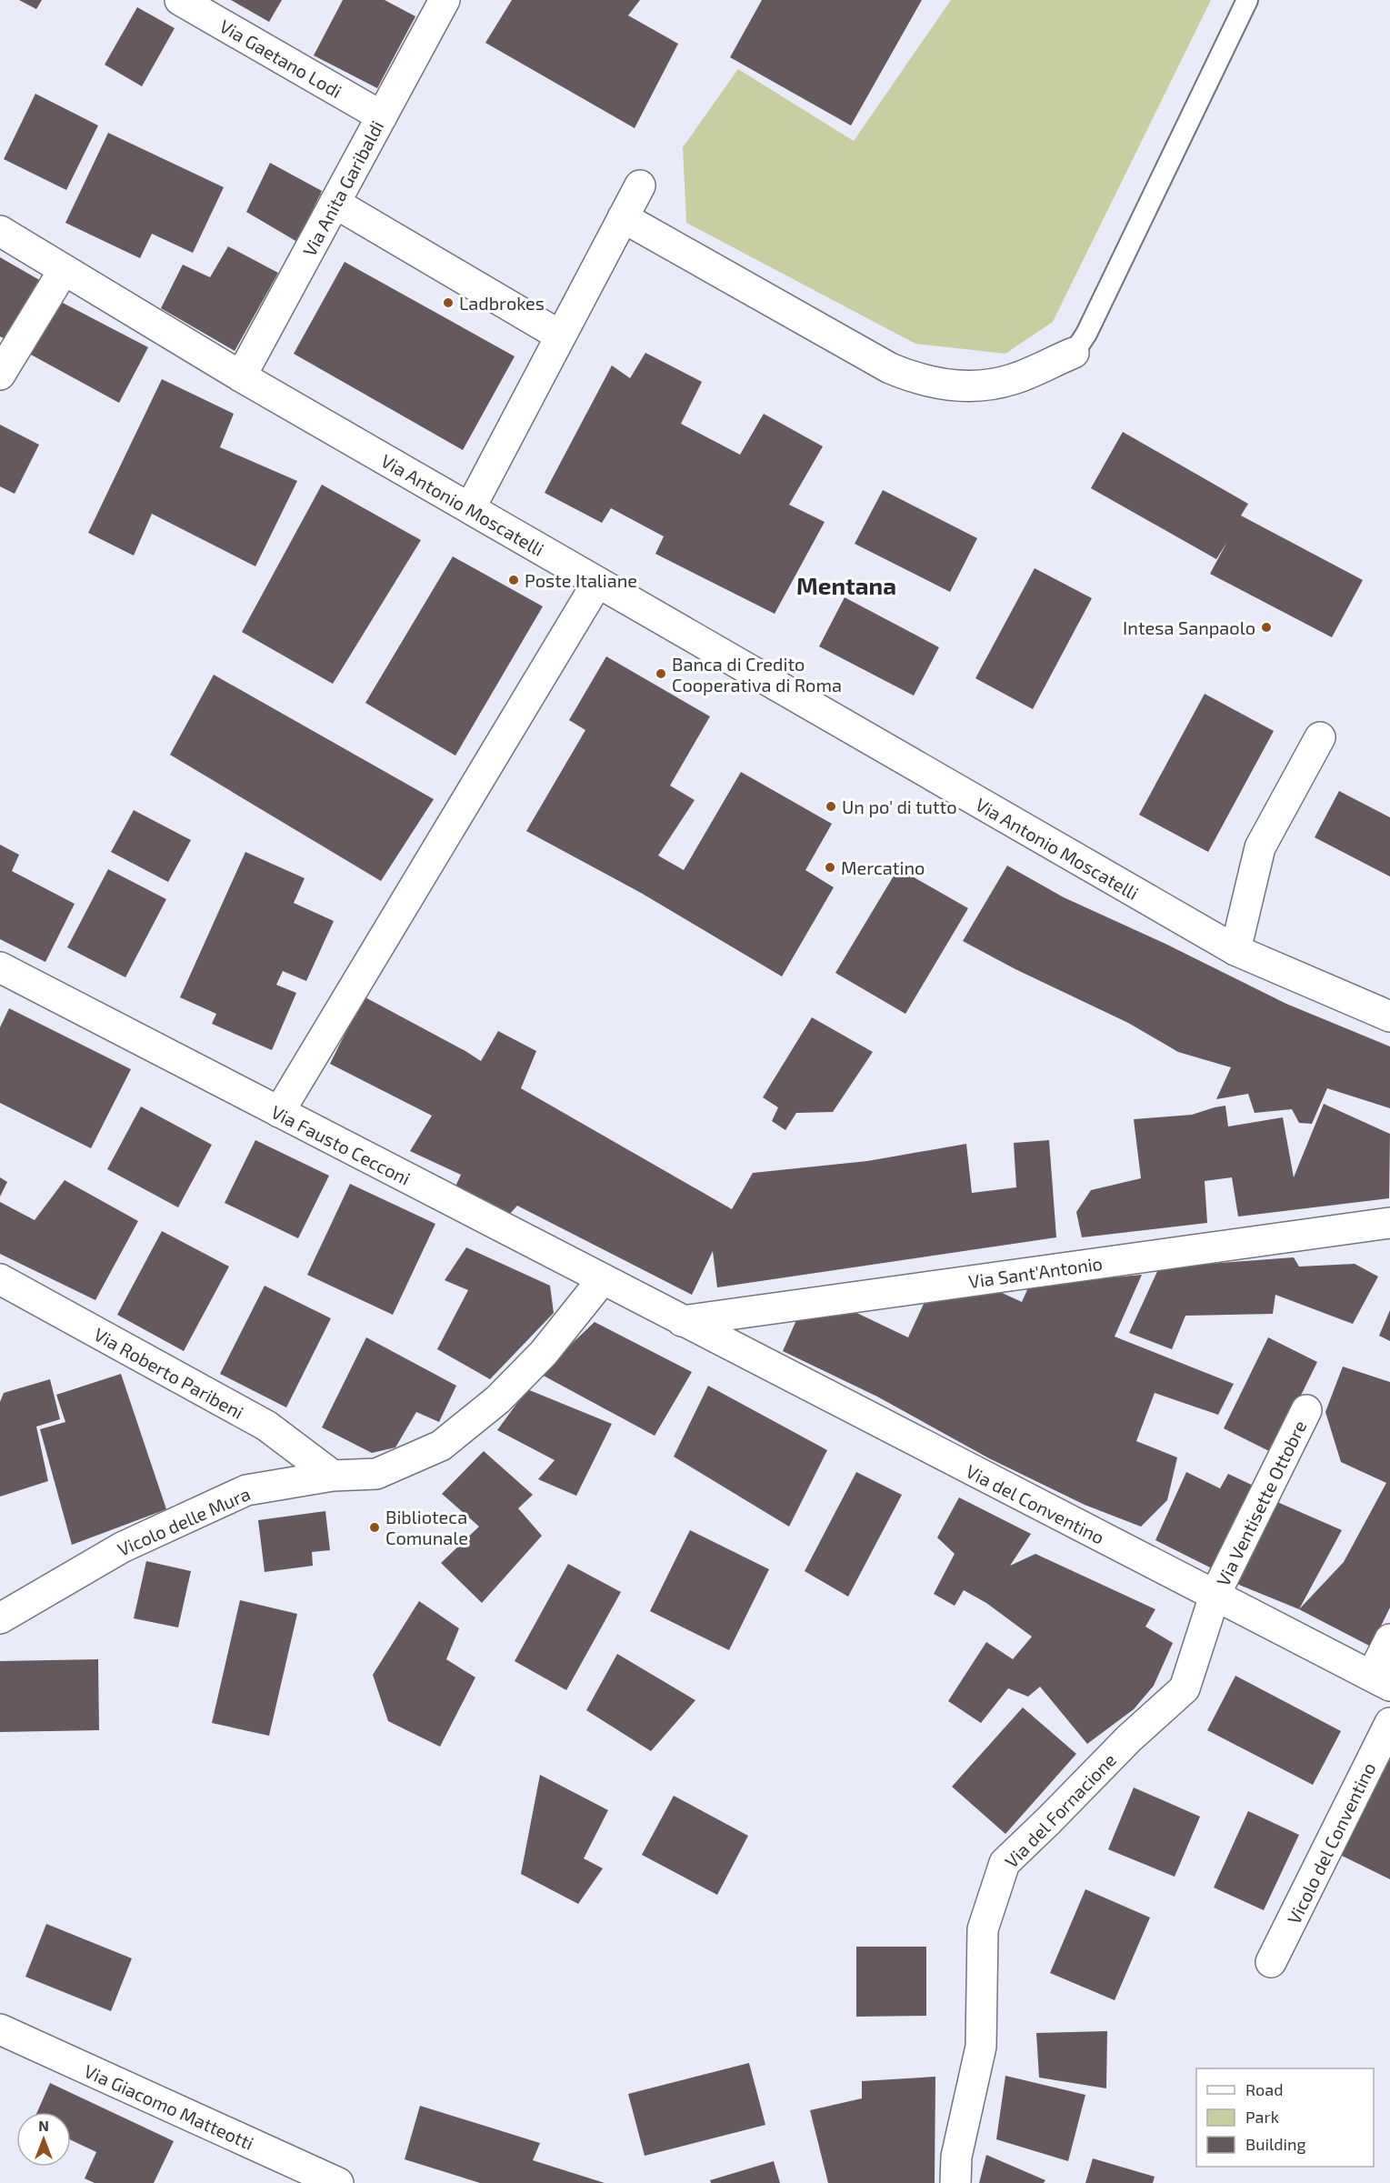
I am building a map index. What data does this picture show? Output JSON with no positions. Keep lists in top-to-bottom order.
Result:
{
  "streets": {
    "street": [
      "Via Gaetano Lodi",
      "Via Anita Garibaldi",
      "Via Antonio Moscatelli",
      "Via Fausto Cecconi",
      "Via Sant'Antonio",
      "Via Roberto Paribeni",
      "Via Ventisette Ottobre",
      "Via del Conventino",
      "Vicolo delle Mura",
      "Via del Fornacione",
      "Vicolo del Conventino",
      "Via Giacomo Matteotti"
    ]
  },
  "crossings": [
    ["Via Gaetano Lodi", "Via Anita Garibaldi"],
    ["Via Anita Garibaldi", "Via Antonio Moscatelli"],
    ["Via Fausto Cecconi", "Via Sant'Antonio"],
    ["Via Fausto Cecconi", "Via del Conventino"],
    ["Via Fausto Cecconi", "Vicolo delle Mura"],
    ["Via Sant'Antonio", "Via del Conventino"],
    ["Via Roberto Paribeni", "Vicolo delle Mura"],
    ["Via Ventisette Ottobre", "Via del Conventino"],
    ["Via Ventisette Ottobre", "Via del Fornacione"],
    ["Via del Conventino", "Via del Fornacione"]
  ],
  "districts": ["Mentana"],
  "places": [
    "Ladbrokes",
    "Poste Italiane",
    "Intesa Sanpaolo",
    "Banca di Credito Cooperativa di Roma",
    "Un po' di tutto",
    "Mercatino",
    "Biblioteca Comunale"
  ],
  "legend": ["Road", "Park", "Building"],
  "north": "top"
}
